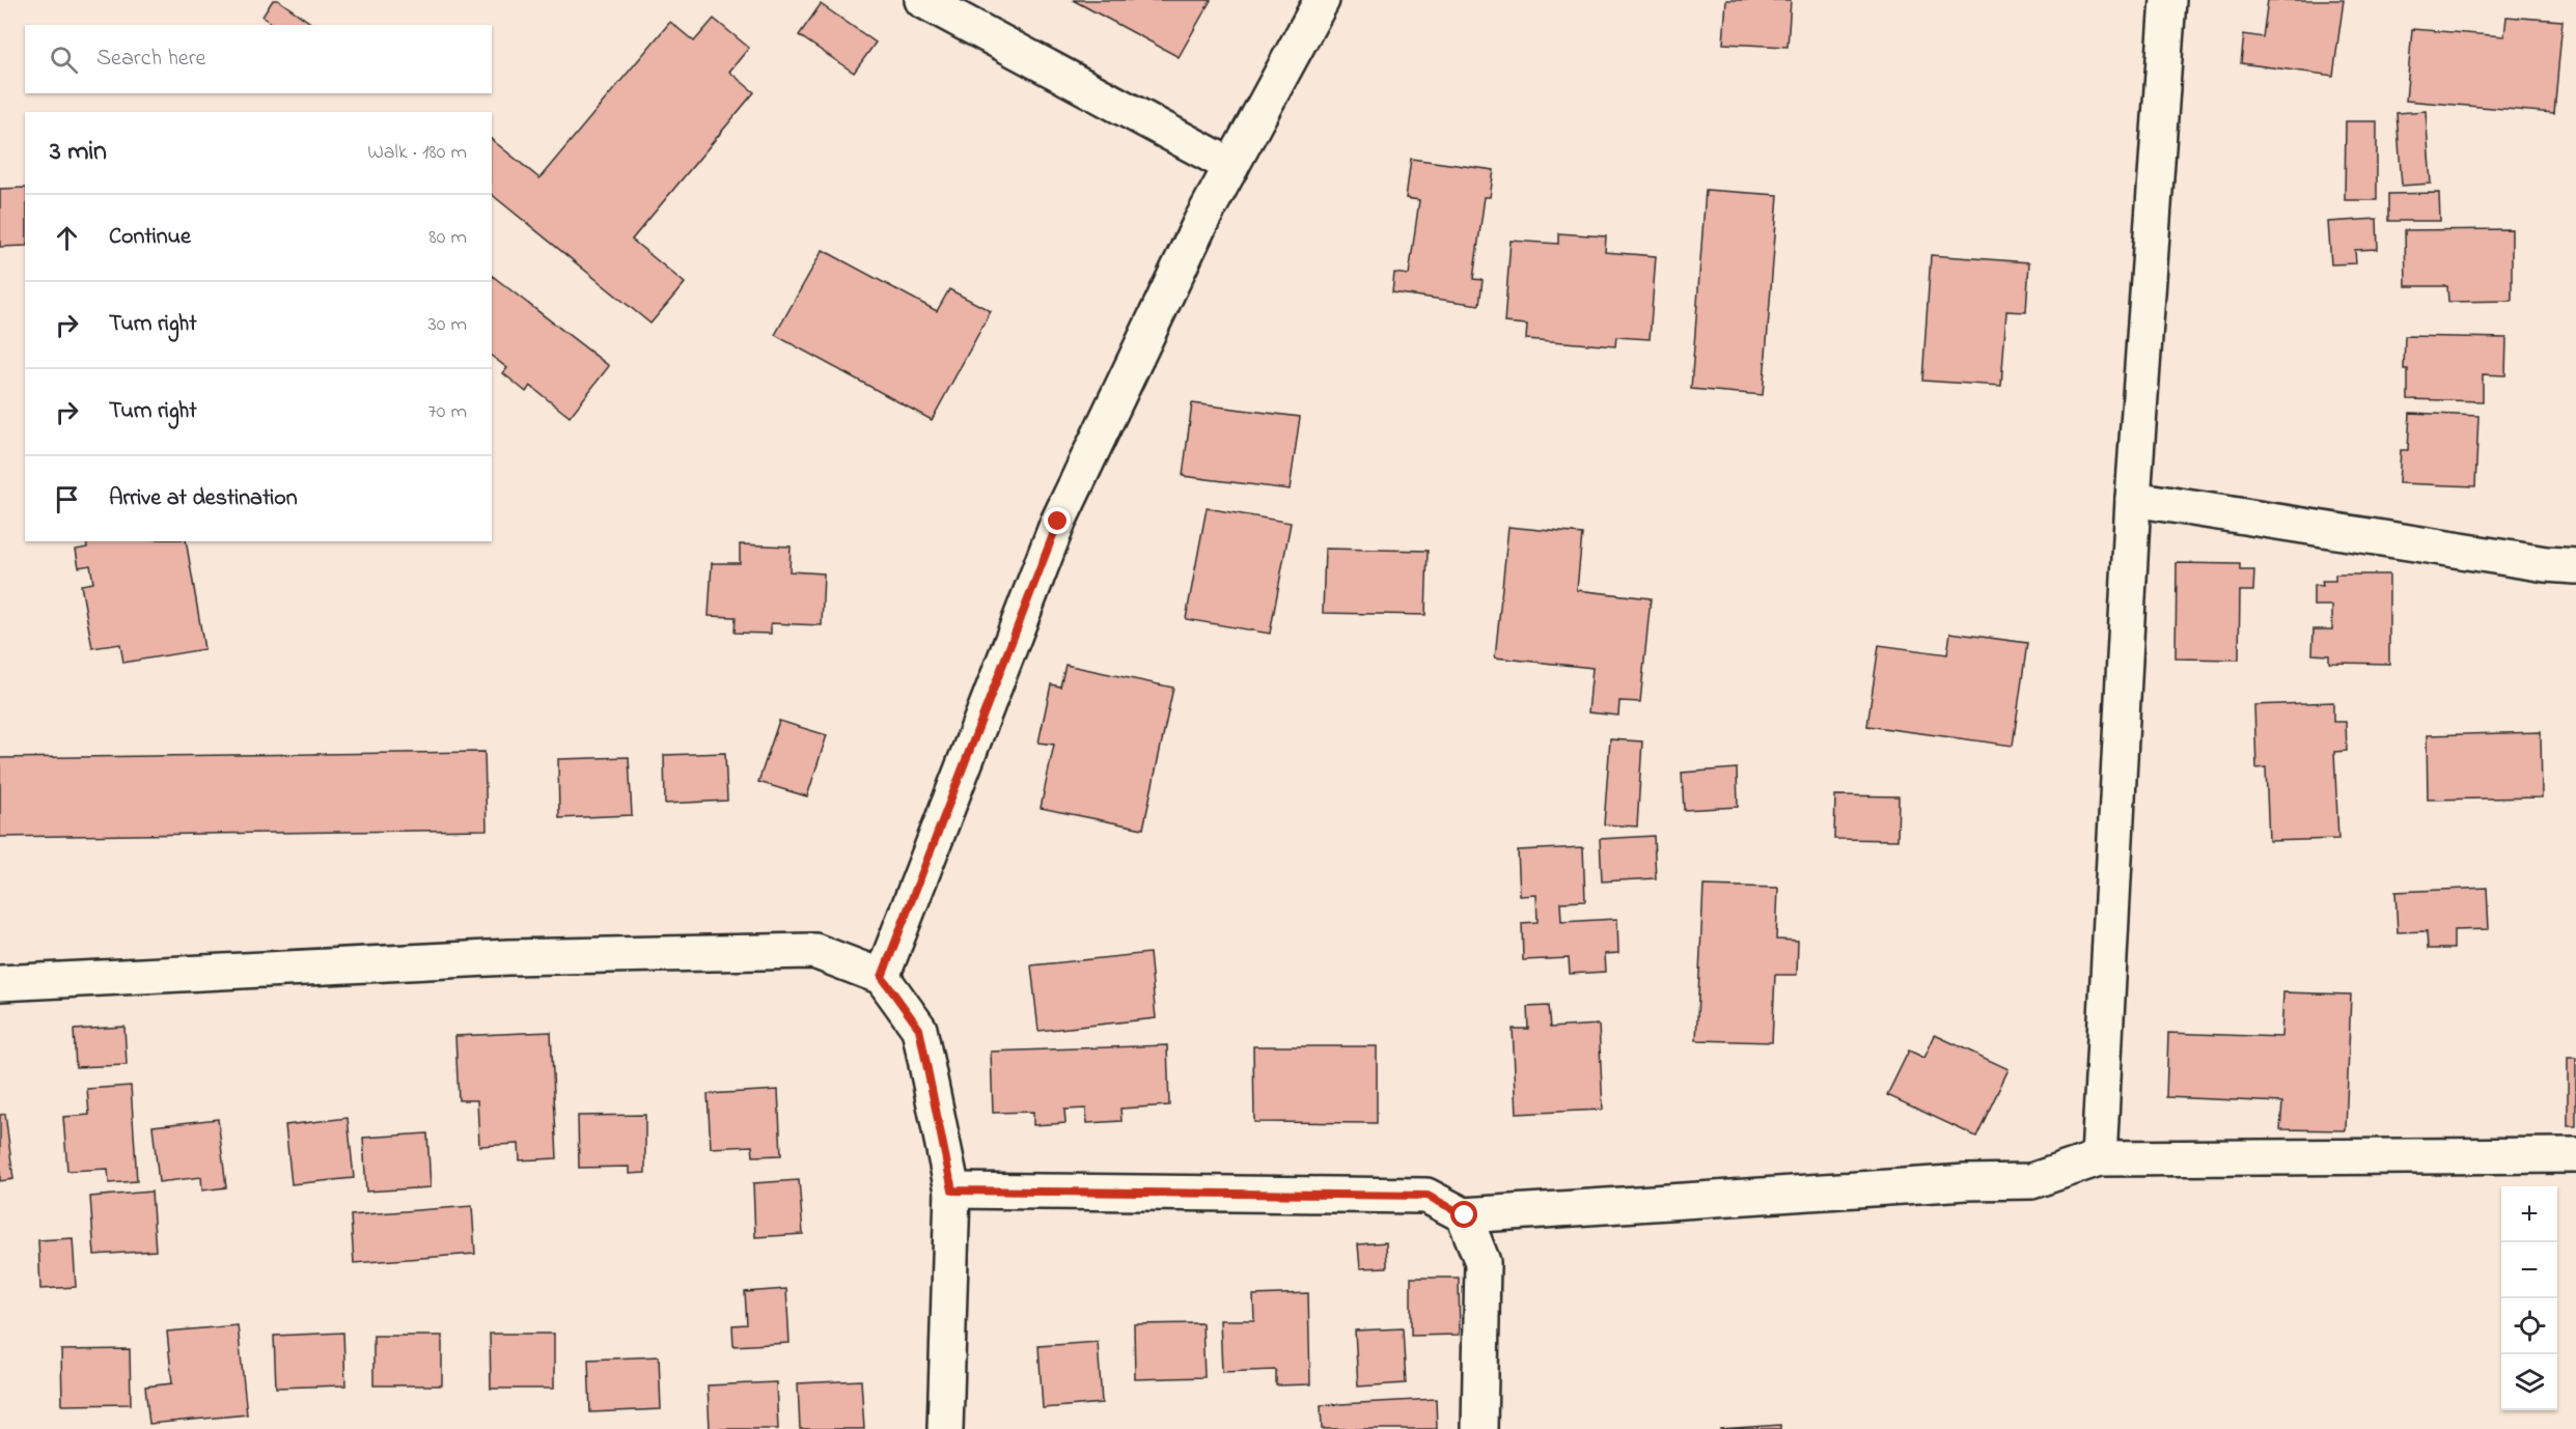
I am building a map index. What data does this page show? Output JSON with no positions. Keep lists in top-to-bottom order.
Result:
{
  "page": {
    "search": "Search here",
    "heading": ["3 min", "Walk · 180 m"],
    "list": [
      ["Continue", "80 m"],
      ["Turn right", "30 m"],
      ["Turn right", "70 m"],
      "Arrive at destination"
    ],
    "map_buttons": ["+", "−"]
  }
}
